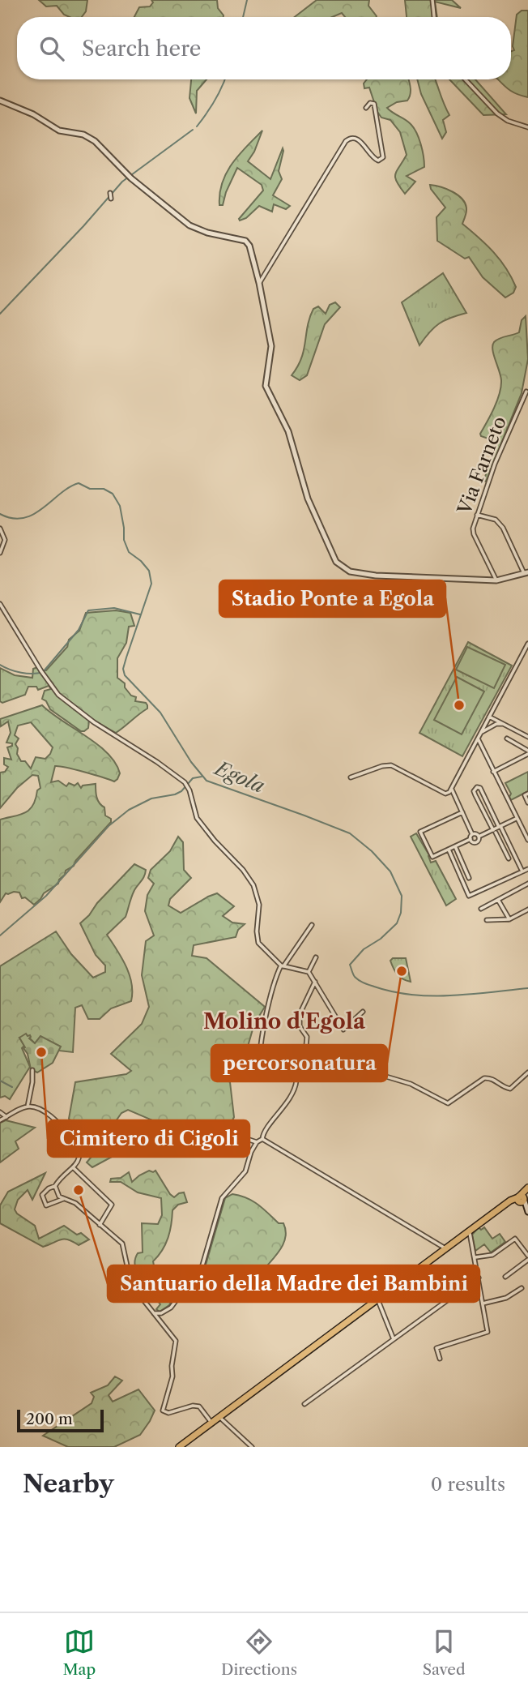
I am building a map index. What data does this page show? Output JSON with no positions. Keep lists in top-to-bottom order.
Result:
{
  "streets": {
    "street": ["Via Farneto"]
  },
  "districts": ["Molino d'Egola"],
  "water": ["Egola"],
  "places": [
    "Stadio Ponte a Egola",
    "percorsonatura",
    "Cimitero di Cigoli",
    "Santuario della Madre dei Bambini"
  ],
  "scale_bar": "200 m",
  "page": {
    "search": "Search here",
    "scale": "200 m",
    "heading": ["Nearby", "0 results"],
    "nav": ["Map", "Directions", "Saved"]
  }
}
